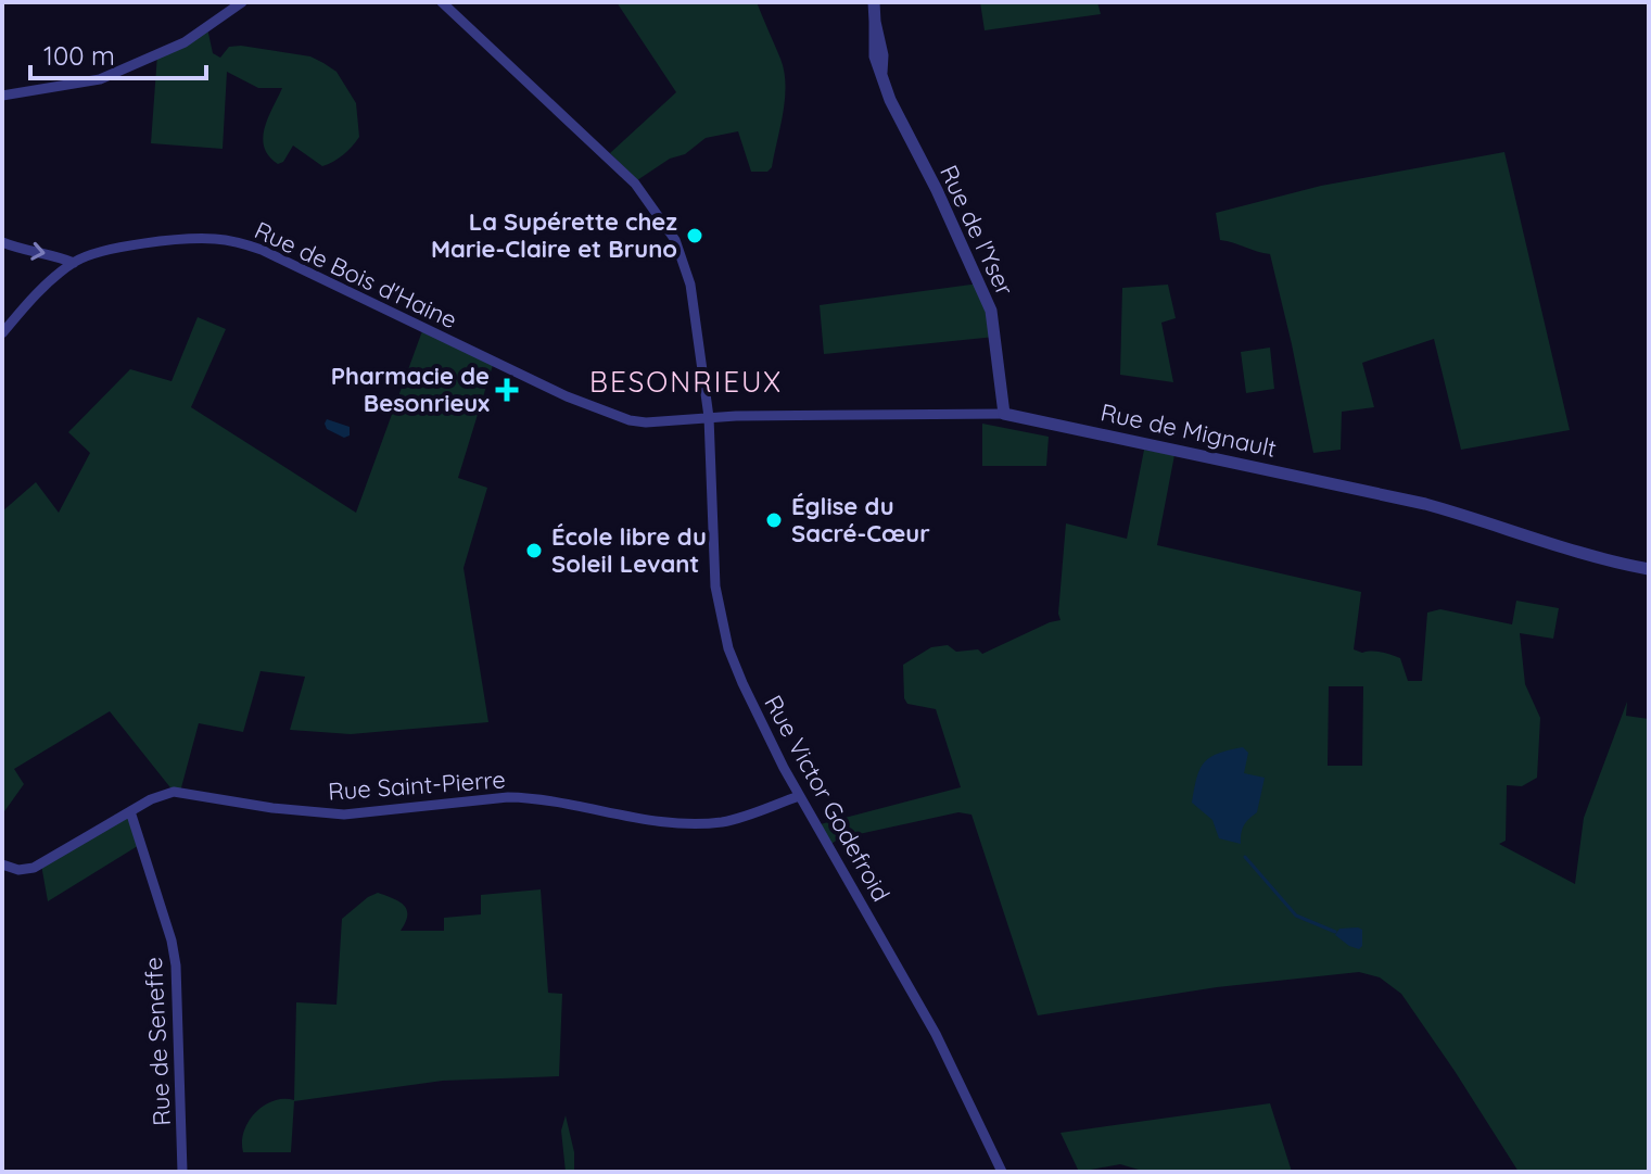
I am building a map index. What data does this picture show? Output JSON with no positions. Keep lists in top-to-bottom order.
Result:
{
  "streets": {
    "street": [
      "Rue de l'Yser",
      "Rue de Bois d'Haine",
      "Rue de Mignault",
      "Rue Saint-Pierre",
      "Rue Victor Godefroid",
      "Rue de Seneffe"
    ]
  },
  "crossings": [
    ["Rue de l'Yser", "Rue de Mignault"],
    ["Rue de Bois d'Haine", "Rue de Mignault"],
    ["Rue de Bois d'Haine", "Rue Victor Godefroid"],
    ["Rue de Mignault", "Rue Victor Godefroid"],
    ["Rue Saint-Pierre", "Rue Victor Godefroid"],
    ["Rue Saint-Pierre", "Rue de Seneffe"]
  ],
  "districts": ["BESONRIEUX"],
  "places": {
    "other": ["La Supérette chez Marie-Claire et Bruno", "Église du Sacré-Cœur", "École libre du Soleil Levant"],
    "health": ["Pharmacie de Besonrieux"]
  },
  "scale_bar": "100 m"
}
